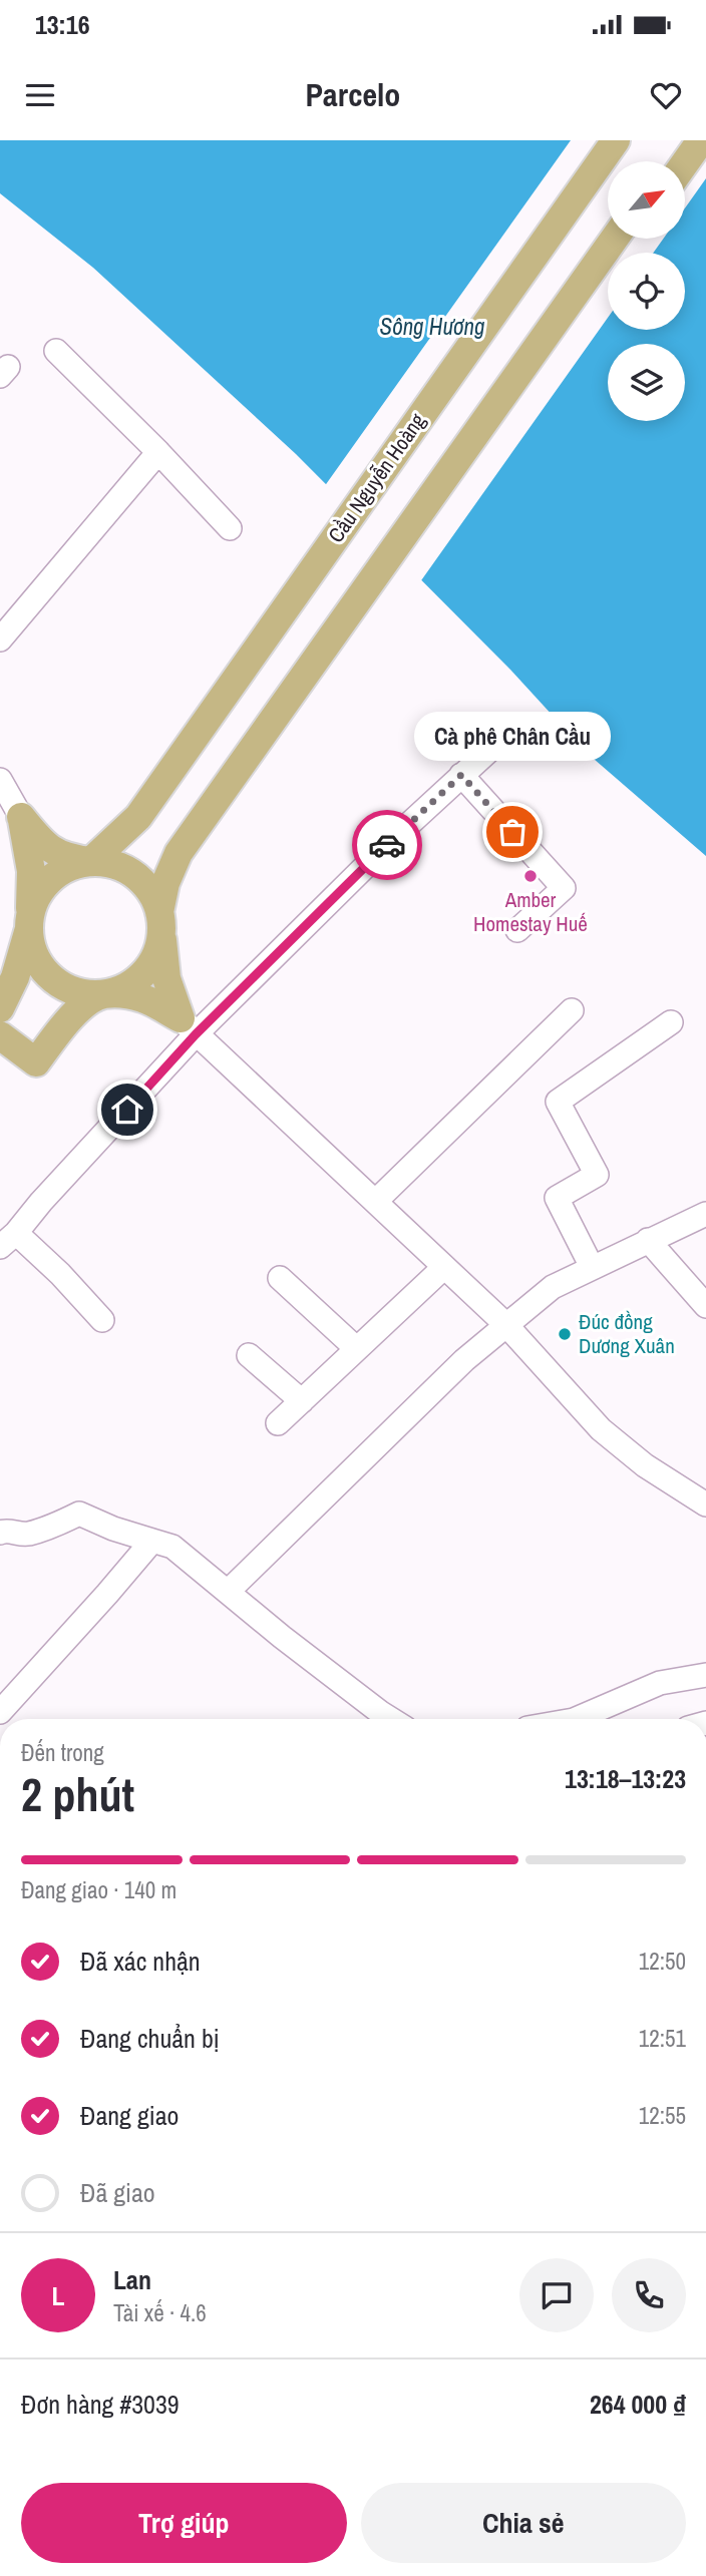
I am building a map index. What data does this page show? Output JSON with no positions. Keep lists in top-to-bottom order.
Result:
{
  "streets": {
    "main road": ["Cầu Nguyễn Hoàng"]
  },
  "water": ["Sông Hương"],
  "places": ["Cà phê Chân Cầu", "Amber Homestay Huế", "Đúc đồng Dương Xuân"],
  "north": "top right",
  "page": {
    "status": "13:16",
    "header": "Parcelo",
    "bubble": "Cà phê Chân Cầu",
    "heading": ["2 phút", "Đến trong", "13:18–13:23"],
    "panel": [
      "Lan",
      "Tài xế · 4.6",
      "Đơn hàng #3039",
      "264 000 ₫"
    ],
    "bar": "Đang giao · 140 m",
    "list": [
      ["Đã xác nhận", "12:50"],
      ["Đang chuẩn bị", "12:51"],
      ["Đang giao", "12:55"],
      "Đã giao"
    ],
    "round": "L",
    "buttons": ["Trợ giúp", "Chia sẻ"]
  }
}
